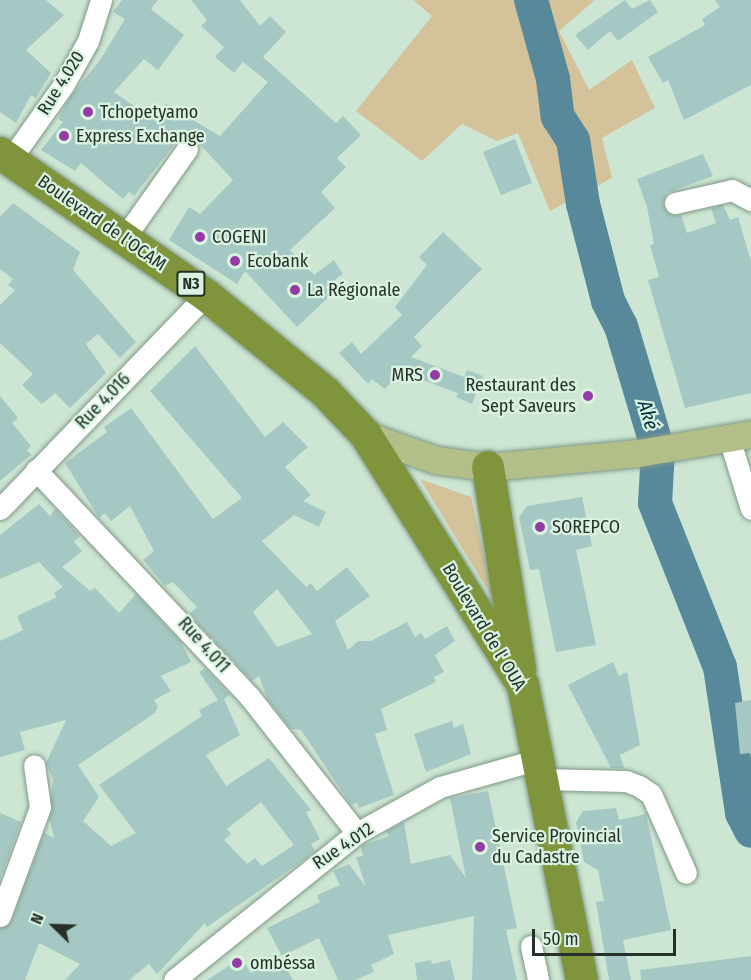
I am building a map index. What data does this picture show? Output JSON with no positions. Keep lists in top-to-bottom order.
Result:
{
  "streets": {
    "highway": ["Boulevard de l'OCAM", "N3", "Boulevard de l' OUA"],
    "street": [
      "Rue 4.020",
      "Rue 4.016",
      "Rue 4.011",
      "Rue 4.012"
    ]
  },
  "crossings": [
    ["Rue 4.020", "Boulevard de l'OCAM"],
    ["Boulevard de l'OCAM", "Rue 4.016"],
    ["Boulevard de l'OCAM", "Boulevard de l' OUA"],
    ["Rue 4.016", "Rue 4.011"],
    ["Boulevard de l' OUA", "Rue 4.012"],
    ["Rue 4.011", "Rue 4.012"]
  ],
  "water": ["Aké"],
  "places": [
    "Tchopetyamo",
    "Express Exchange",
    "COGENI",
    "Ecobank",
    "La Régionale",
    "MRS",
    "Restaurant des Sept Saveurs",
    "SOREPCO",
    "Service Provincial du Cadastre",
    "ombéssa"
  ],
  "scale_bar": "50 m",
  "north": "top left"
}
